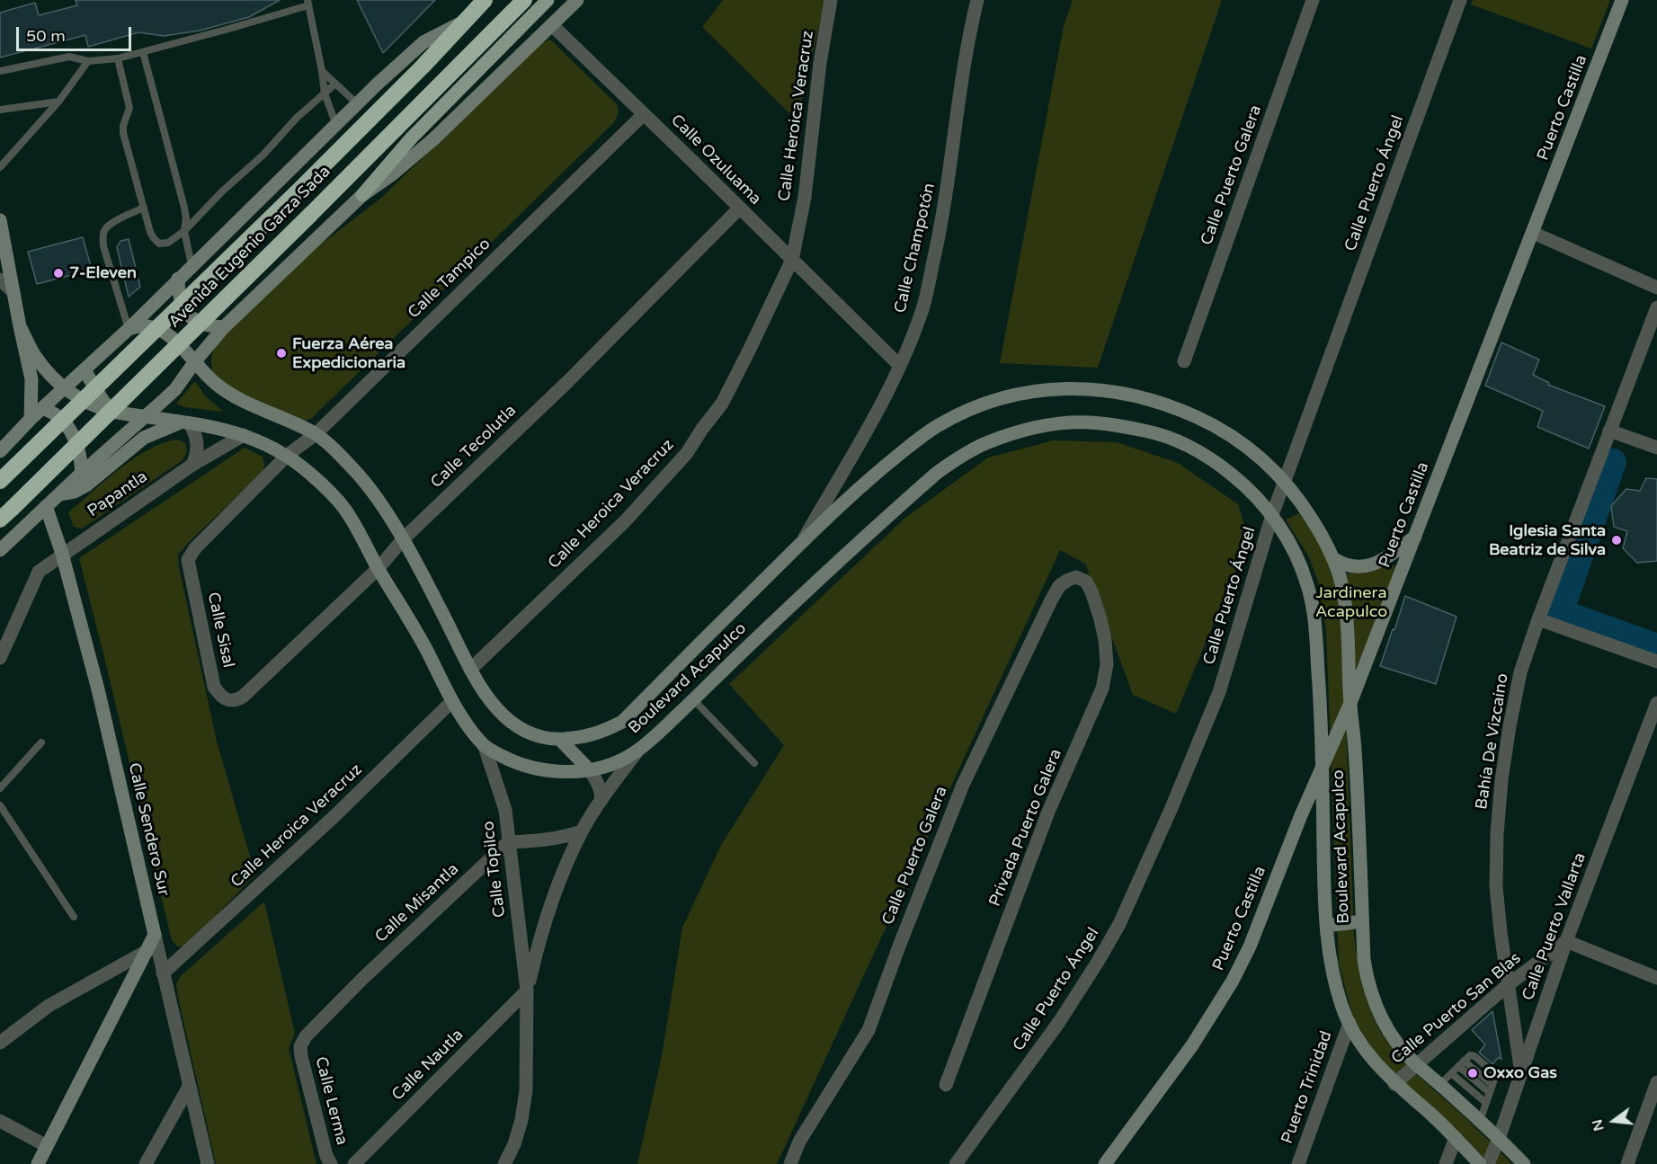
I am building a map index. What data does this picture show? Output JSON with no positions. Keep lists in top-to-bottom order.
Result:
{
  "streets": {
    "highway": ["Avenida Eugenio Garza Sada"],
    "main road": ["Puerto Castilla", "Boulevard Acapulco", "Calle Sendero Sur"],
    "street": [
      "Calle Heroica Veracruz",
      "Calle Ozuluama",
      "Calle Puerto Galera",
      "Calle Puerto Ángel",
      "Calle Champotón",
      "Calle Tampico",
      "Calle Tecolutla",
      "Papantla",
      "Calle Sisal",
      "Bahía De Vizcaíno",
      "Privada Puerto Galera",
      "Calle Topilco",
      "Calle Misantla",
      "Calle Puerto Vallarta",
      "Calle Puerto San Blas",
      "Calle Nautla",
      "Puerto Trinidad",
      "Calle Lerma"
    ]
  },
  "crossings": [
    ["Puerto Castilla", "Boulevard Acapulco"],
    ["Calle Heroica Veracruz", "Calle Ozuluama"],
    ["Calle Heroica Veracruz", "Boulevard Acapulco"],
    ["Calle Heroica Veracruz", "Calle Sendero Sur"],
    ["Calle Ozuluama", "Calle Champotón"],
    ["Calle Ozuluama", "Calle Tampico"],
    ["Calle Ozuluama", "Calle Tecolutla"],
    ["Calle Puerto Galera", "Privada Puerto Galera"],
    ["Calle Puerto Ángel", "Boulevard Acapulco"],
    ["Calle Champotón", "Boulevard Acapulco"],
    ["Calle Tampico", "Calle Sisal"],
    ["Calle Tampico", "Boulevard Acapulco"],
    ["Calle Tecolutla", "Calle Sisal"],
    ["Calle Tecolutla", "Boulevard Acapulco"],
    ["Papantla", "Boulevard Acapulco"],
    ["Papantla", "Calle Sendero Sur"],
    ["Boulevard Acapulco", "Calle Topilco"],
    ["Boulevard Acapulco", "Calle Puerto Vallarta"],
    ["Boulevard Acapulco", "Calle Puerto San Blas"],
    ["Boulevard Acapulco", "Puerto Trinidad"],
    ["Bahía De Vizcaíno", "Calle Puerto Vallarta"],
    ["Bahía De Vizcaíno", "Calle Puerto San Blas"],
    ["Calle Topilco", "Calle Misantla"],
    ["Calle Topilco", "Calle Nautla"],
    ["Calle Misantla", "Calle Lerma"],
    ["Calle Puerto Vallarta", "Calle Puerto San Blas"]
  ],
  "parks": ["Jardinera Acapulco"],
  "places": [
    "7-Eleven",
    "Fuerza Aérea Expedicionaria",
    "Iglesia Santa Beatriz de Silva",
    "Oxxo Gas"
  ],
  "scale_bar": "50 m",
  "north": "left"
}
